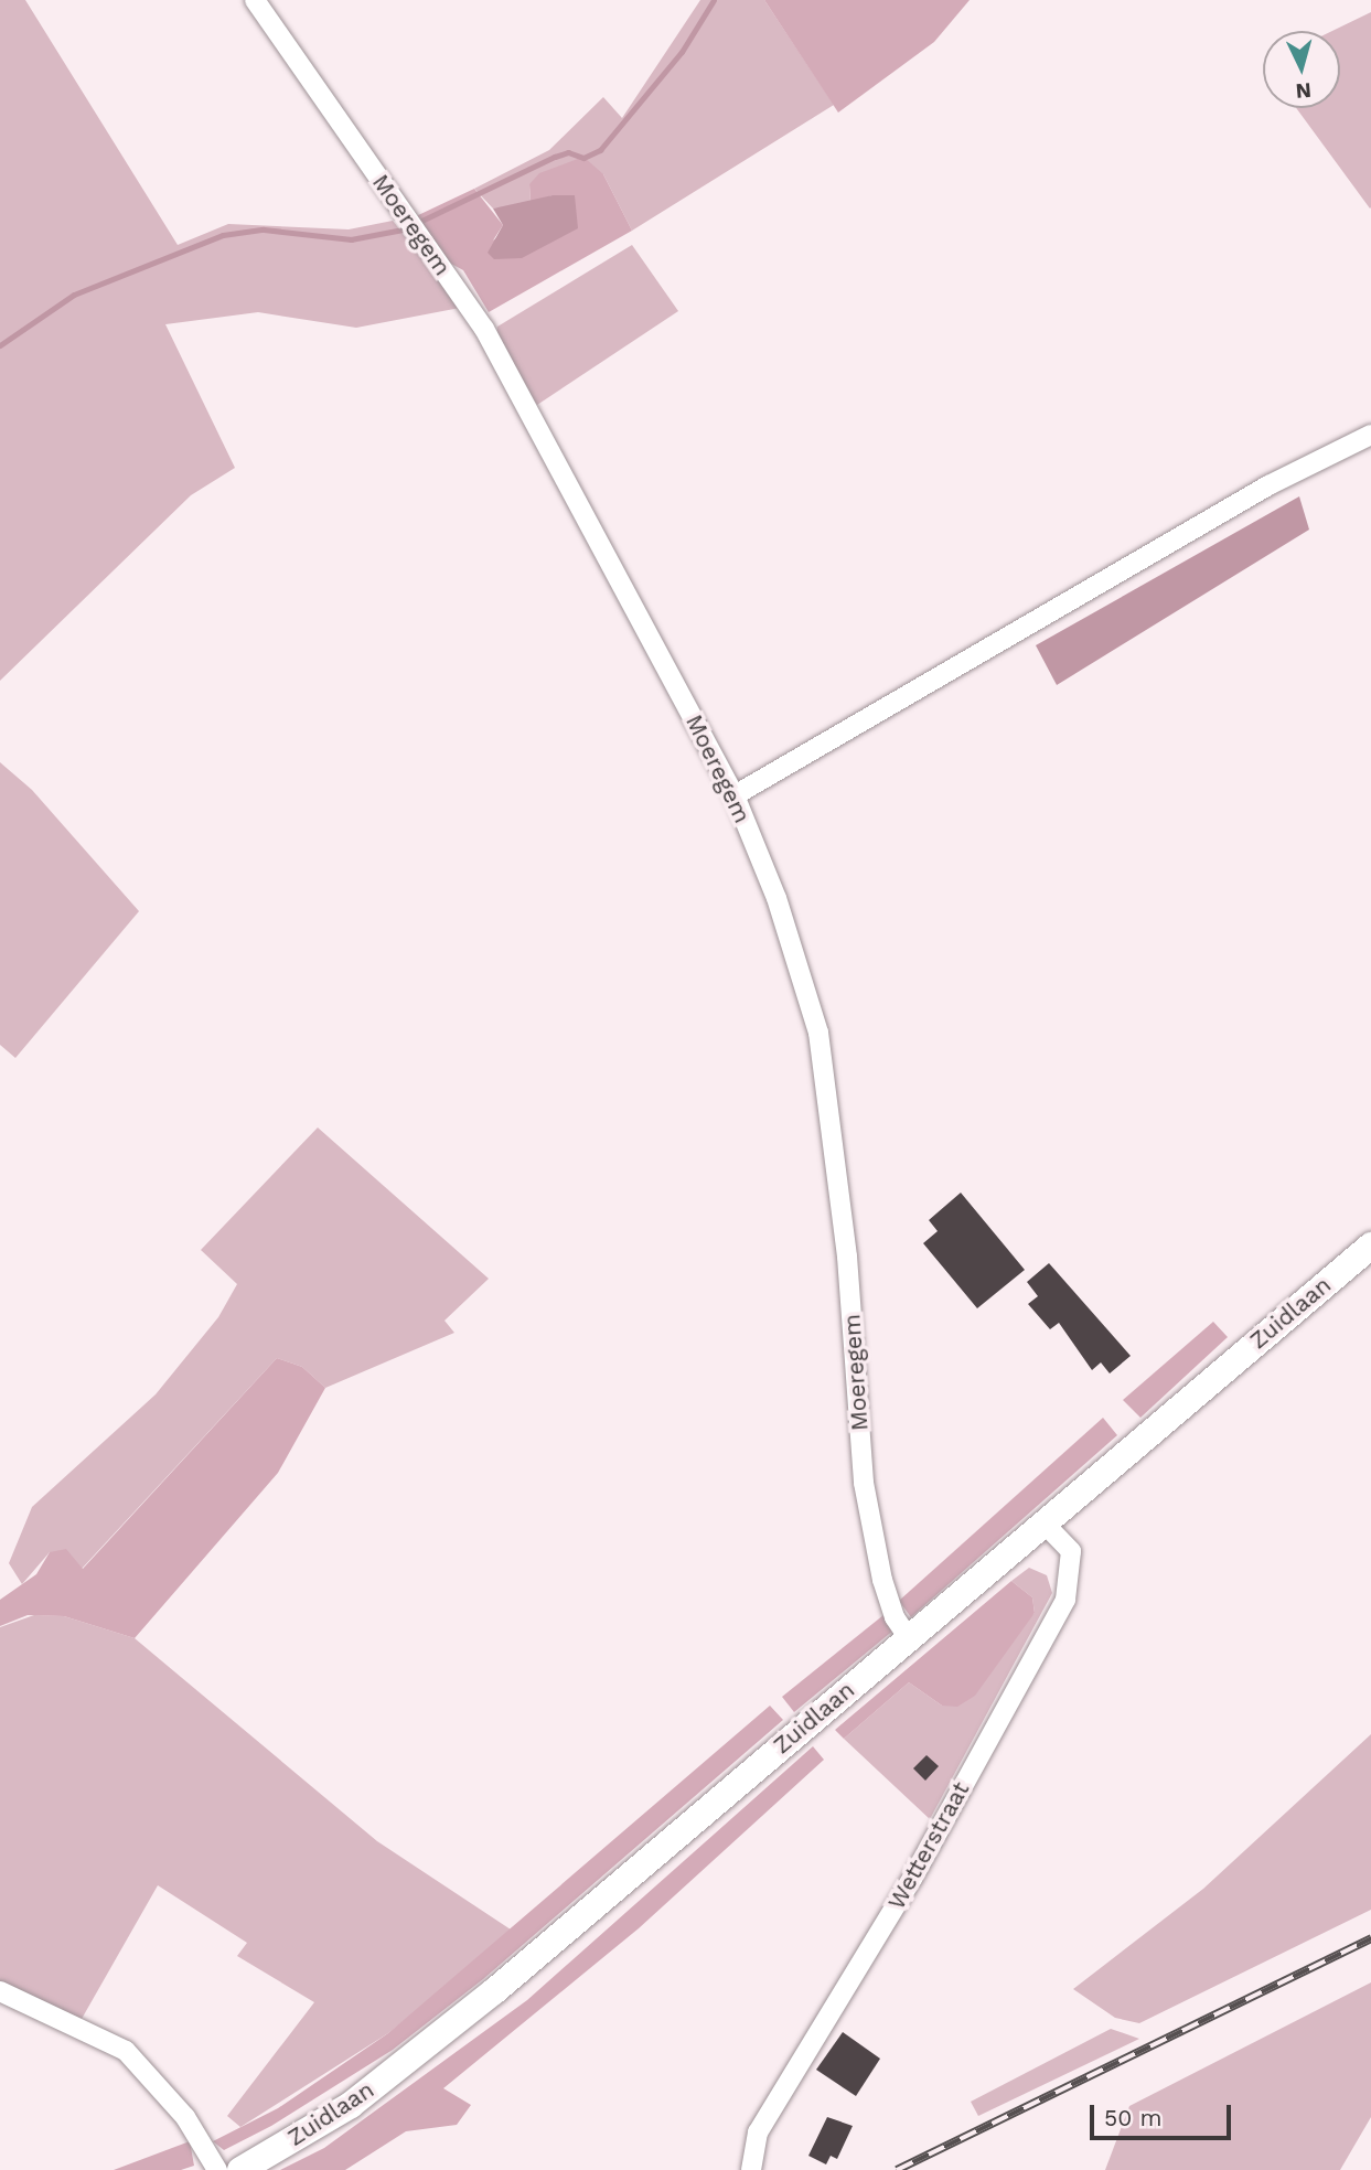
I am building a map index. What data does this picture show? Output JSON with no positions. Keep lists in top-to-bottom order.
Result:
{
  "streets": {
    "main road": ["Zuidlaan"],
    "street": ["Moeregem", "Wetterstraat"]
  },
  "crossings": [
    ["Moeregem", "Zuidlaan"],
    ["Zuidlaan", "Wetterstraat"]
  ],
  "scale_bar": "50 m",
  "north": "bottom"
}
